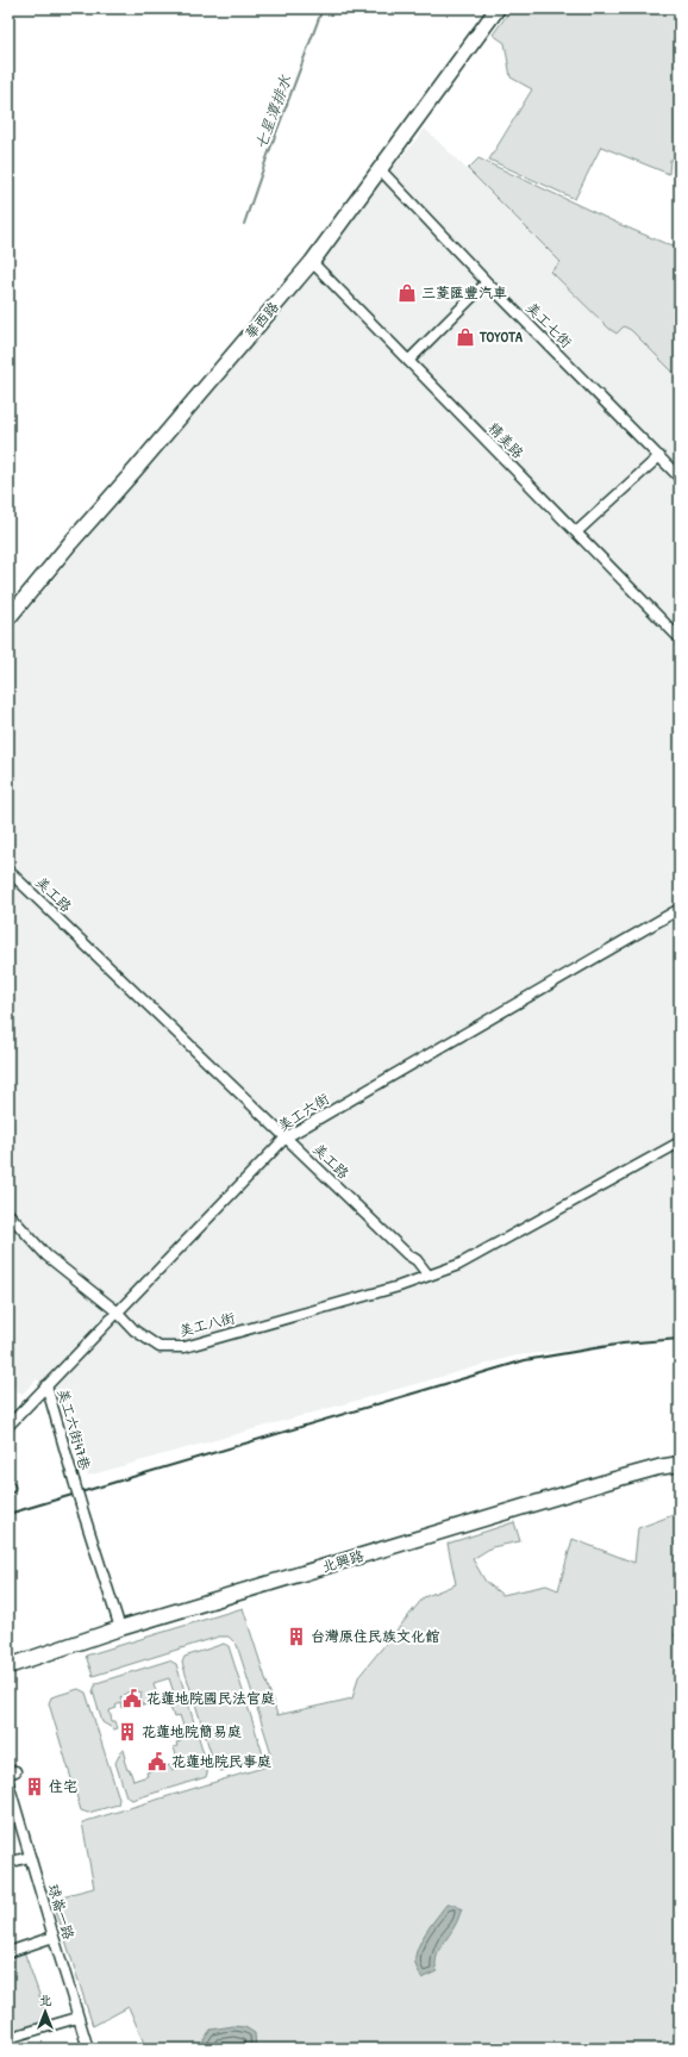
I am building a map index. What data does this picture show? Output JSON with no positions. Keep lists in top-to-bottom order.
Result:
{
  "streets": {
    "street": [
      "華西路",
      "美工七街",
      "精美路",
      "美工路",
      "美工六街",
      "美工八街",
      "美工六街47巷",
      "北興路",
      "球崙一路"
    ]
  },
  "crossings": [
    ["華西路", "美工七街"],
    ["華西路", "精美路"],
    ["美工路", "美工六街"],
    ["美工路", "美工八街"],
    ["美工六街", "美工八街"],
    ["美工六街", "美工六街47巷"],
    ["美工六街47巷", "北興路"]
  ],
  "water": ["七星潭排水"],
  "places": {
    "shop": ["三菱匯豐汽車", "TOYOTA"],
    "building": ["台灣原住民族文化館", "花蓮地院簡易庭", "住宅"],
    "public building": ["花蓮地院國民法官庭", "花蓮地院民事庭"]
  },
  "north": "top"
}
